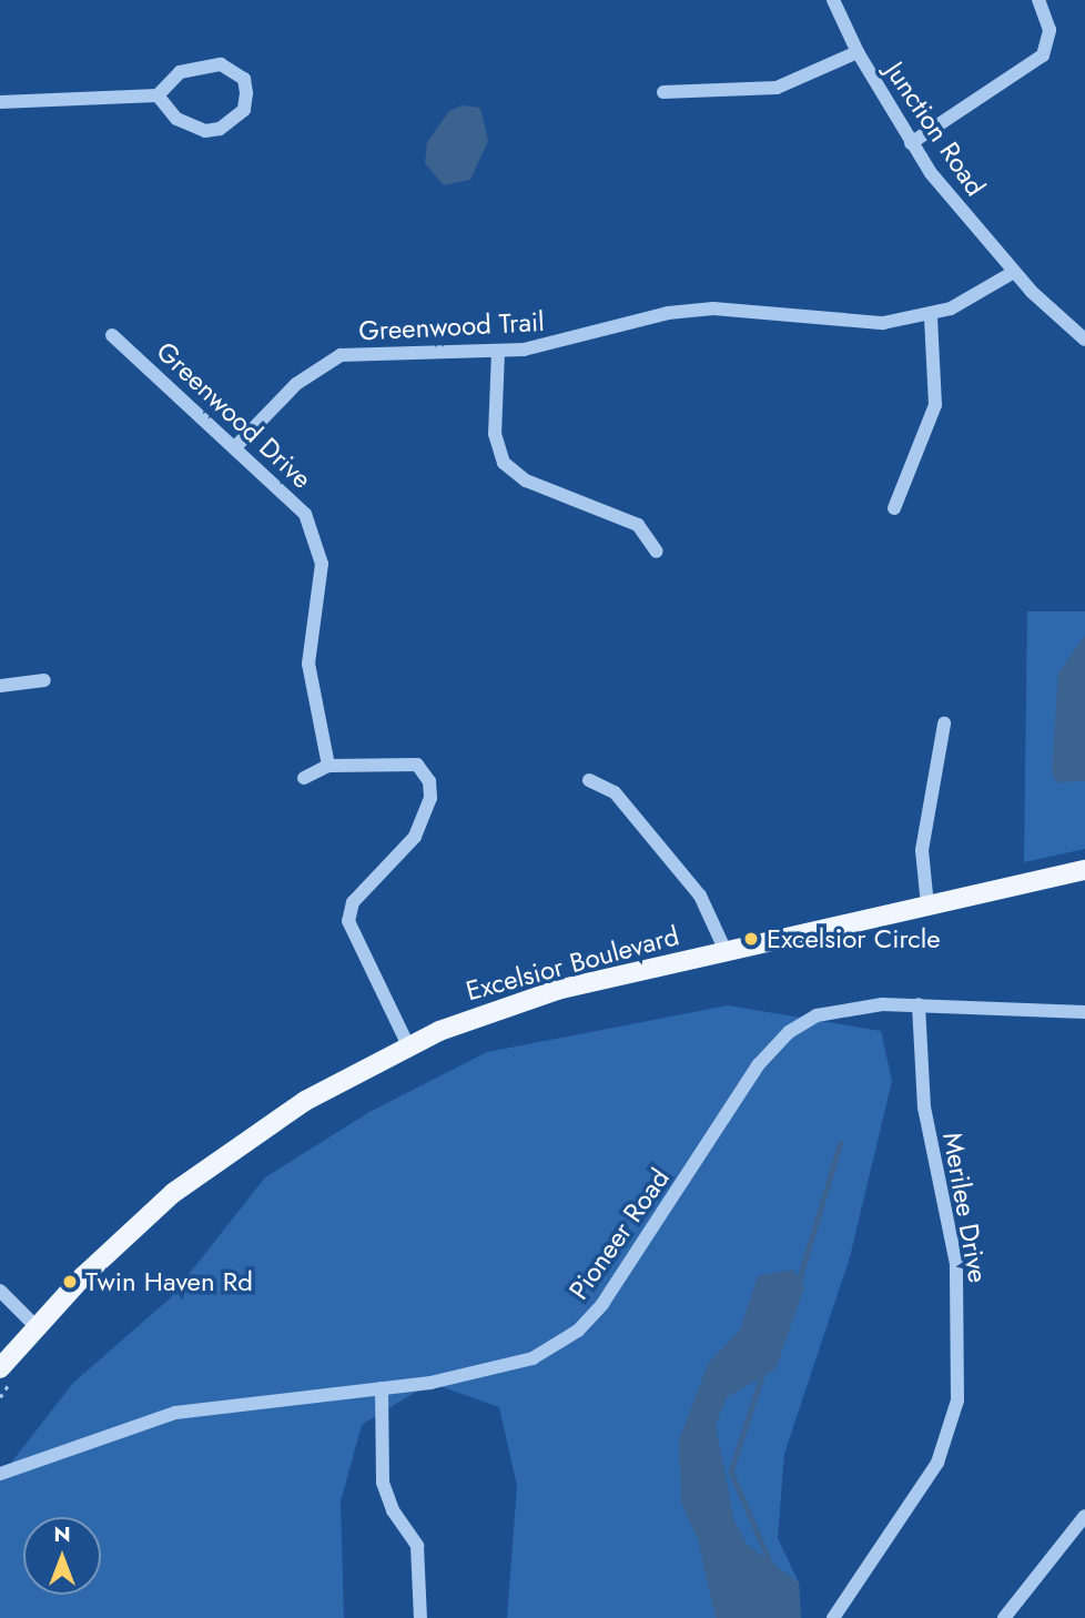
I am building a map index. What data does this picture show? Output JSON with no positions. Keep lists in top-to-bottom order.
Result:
{
  "streets": {
    "main road": ["Excelsior Boulevard"],
    "street": [
      "Junction Road",
      "Greenwood Trail",
      "Greenwood Drive",
      "Merilee Drive",
      "Pioneer Road"
    ]
  },
  "crossings": [
    ["Junction Road", "Greenwood Trail"],
    ["Greenwood Trail", "Greenwood Drive"],
    ["Merilee Drive", "Pioneer Road"]
  ],
  "places": ["Excelsior Circle", "Twin Haven Rd"],
  "north": "top"
}
